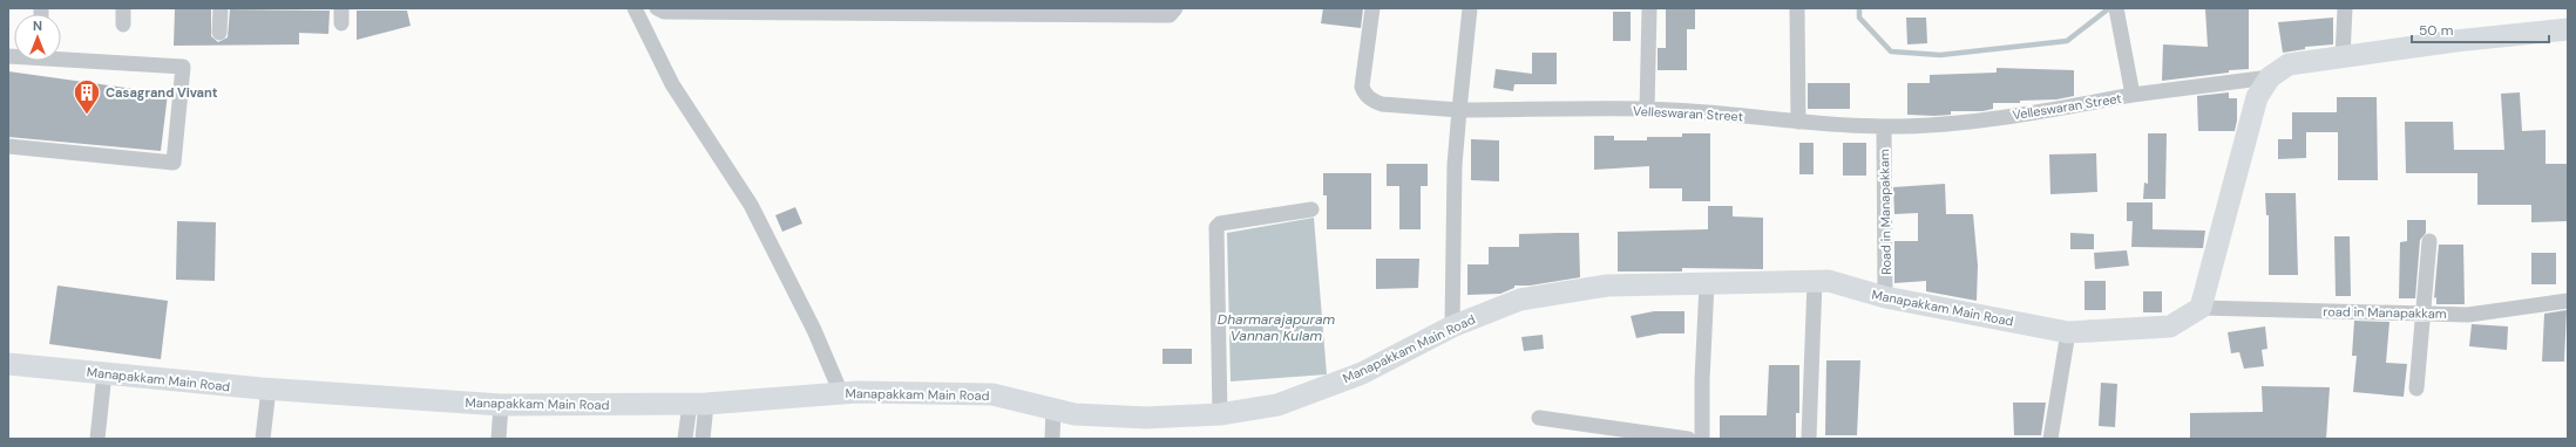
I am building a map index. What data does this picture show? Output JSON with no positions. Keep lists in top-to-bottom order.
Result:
{
  "streets": {
    "main road": ["Manapakkam Main Road"],
    "street": ["Velleswaran Street", "Road in Manapakkam", "road in Manapakkam"]
  },
  "crossings": [
    ["Velleswaran Street", "Road in Manapakkam"],
    ["Road in Manapakkam", "Manapakkam Main Road"],
    ["Manapakkam Main Road", "road in Manapakkam"]
  ],
  "water": ["Dharmarajapuram Vannan Kulam"],
  "places": {
    "building": ["Casagrand Vivant"]
  },
  "scale_bar": "50 m",
  "north": "top"
}
